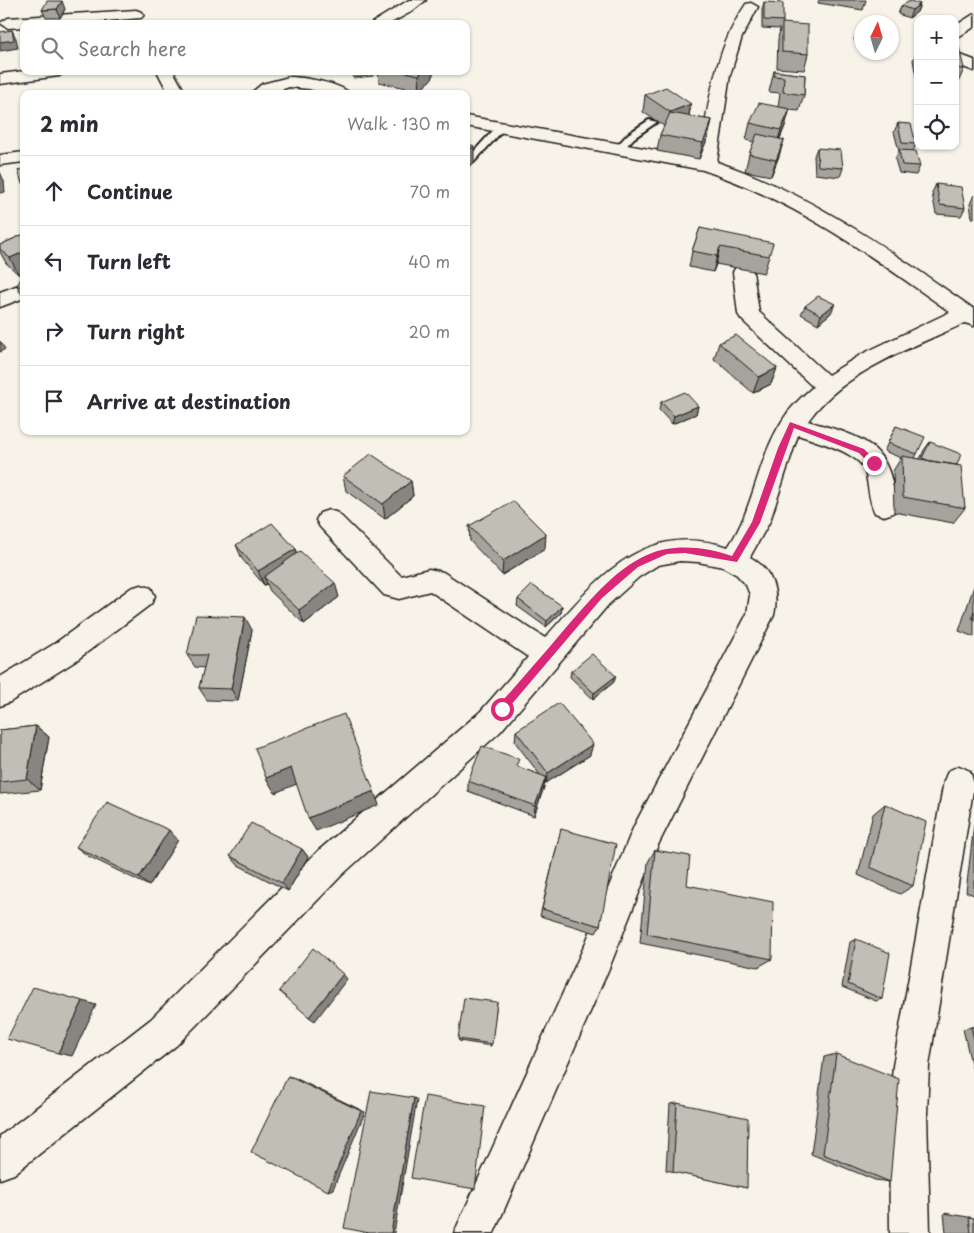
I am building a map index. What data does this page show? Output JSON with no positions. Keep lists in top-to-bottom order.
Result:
{
  "north": "top",
  "page": {
    "map_buttons": ["+", "−"],
    "search": "Search here",
    "heading": ["2 min", "Walk · 130 m"],
    "list": [
      ["Continue", "70 m"],
      ["Turn left", "40 m"],
      ["Turn right", "20 m"],
      "Arrive at destination"
    ]
  }
}
